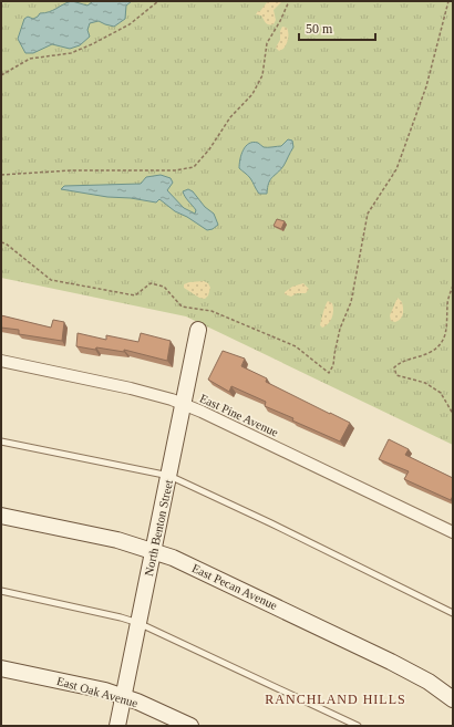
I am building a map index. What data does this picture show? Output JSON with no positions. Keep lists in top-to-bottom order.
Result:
{
  "streets": {
    "street": [
      "East Pine Avenue",
      "North Benton Street",
      "East Pecan Avenue",
      "East Oak Avenue"
    ]
  },
  "crossings": [
    ["East Pine Avenue", "North Benton Street"],
    ["North Benton Street", "East Pecan Avenue"],
    ["North Benton Street", "East Oak Avenue"]
  ],
  "districts": ["RANCHLAND HILLS"],
  "scale_bar": "50 m"
}
